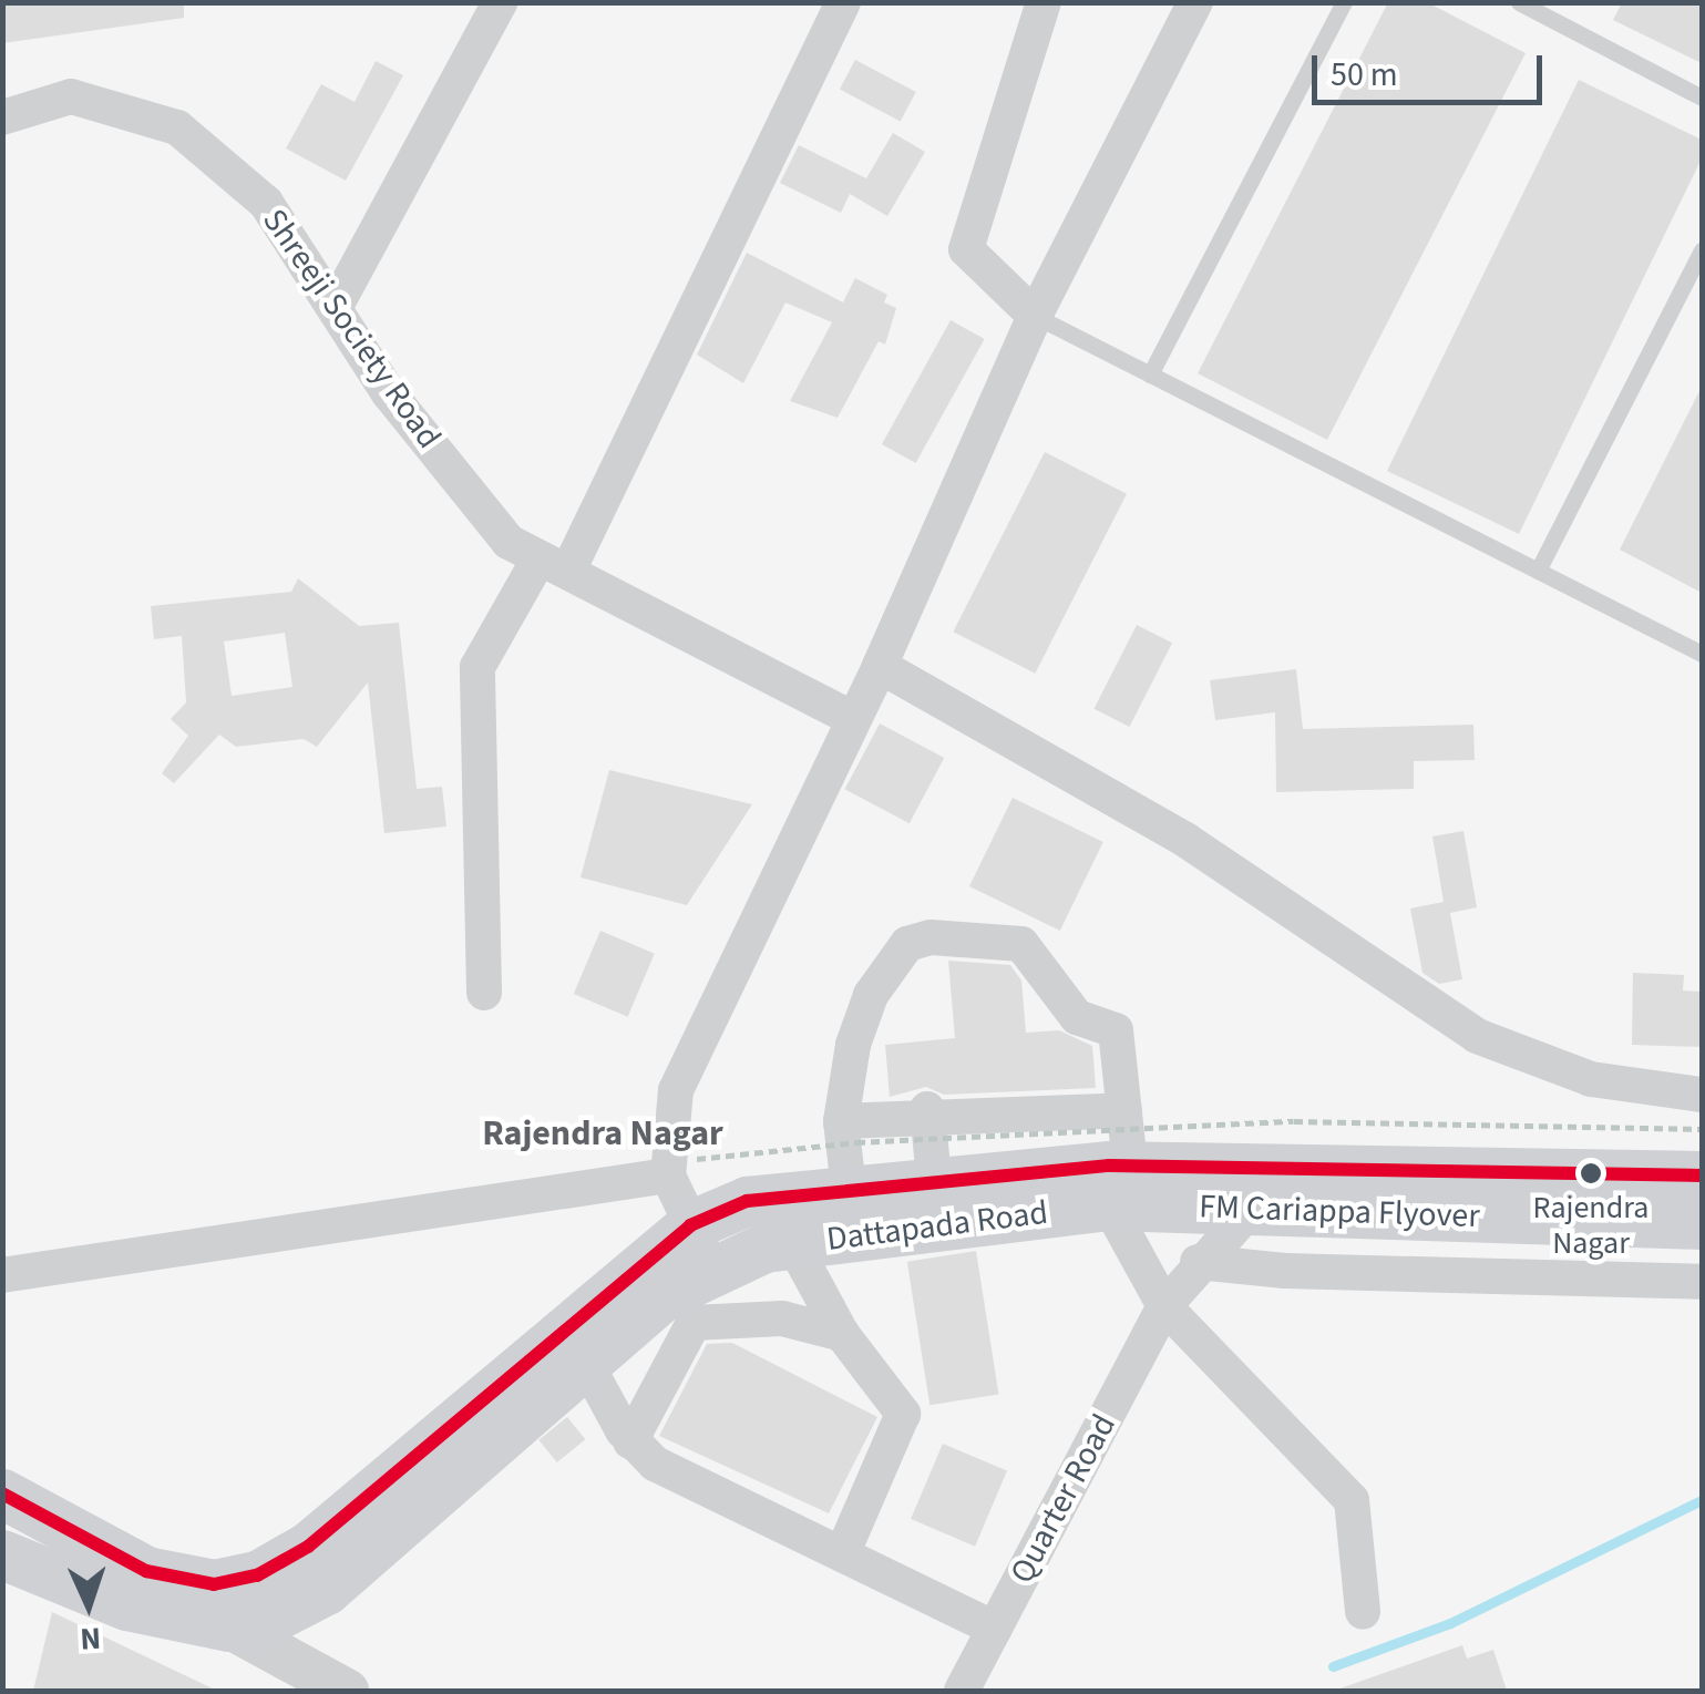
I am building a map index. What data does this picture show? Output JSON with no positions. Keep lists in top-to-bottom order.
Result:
{
  "streets": {
    "main road": ["FM Cariappa Flyover", "Dattapada Road"],
    "street": ["Shreeji Society Road", "Quarter Road"]
  },
  "crossings": [
    ["FM Cariappa Flyover", "Dattapada Road"],
    ["FM Cariappa Flyover", "Quarter Road"]
  ],
  "districts": ["Rajendra Nagar"],
  "places": ["Rajendra Nagar"],
  "scale_bar": "50 m",
  "north": "bottom"
}
